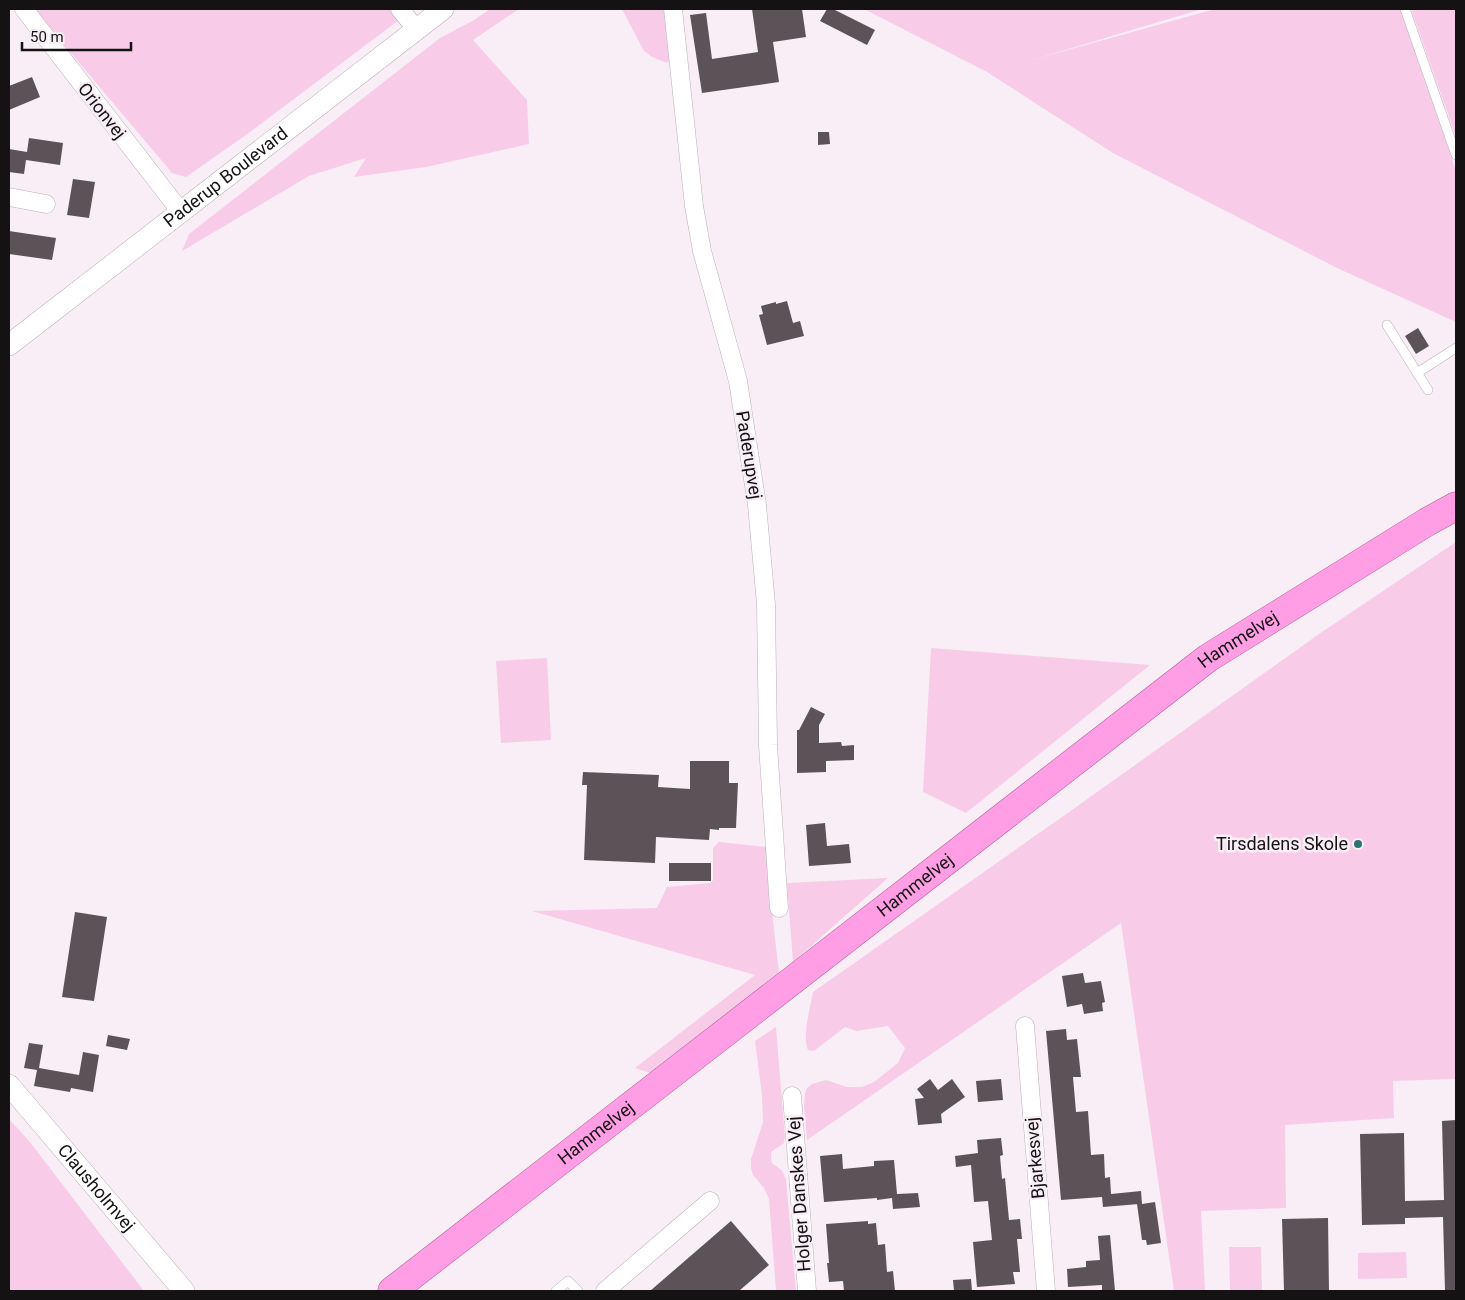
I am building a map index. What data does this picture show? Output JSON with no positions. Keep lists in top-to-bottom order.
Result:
{
  "streets": {
    "highway": ["Hammelvej"],
    "street": [
      "Orionvej",
      "Paderup Boulevard",
      "Paderupvej",
      "Bjarkesvej",
      "Clausholmvej",
      "Holger Danskes Vej"
    ]
  },
  "crossings": [
    ["Orionvej", "Paderup Boulevard"]
  ],
  "places": ["Tirsdalens Skole"],
  "scale_bar": "50 m"
}
